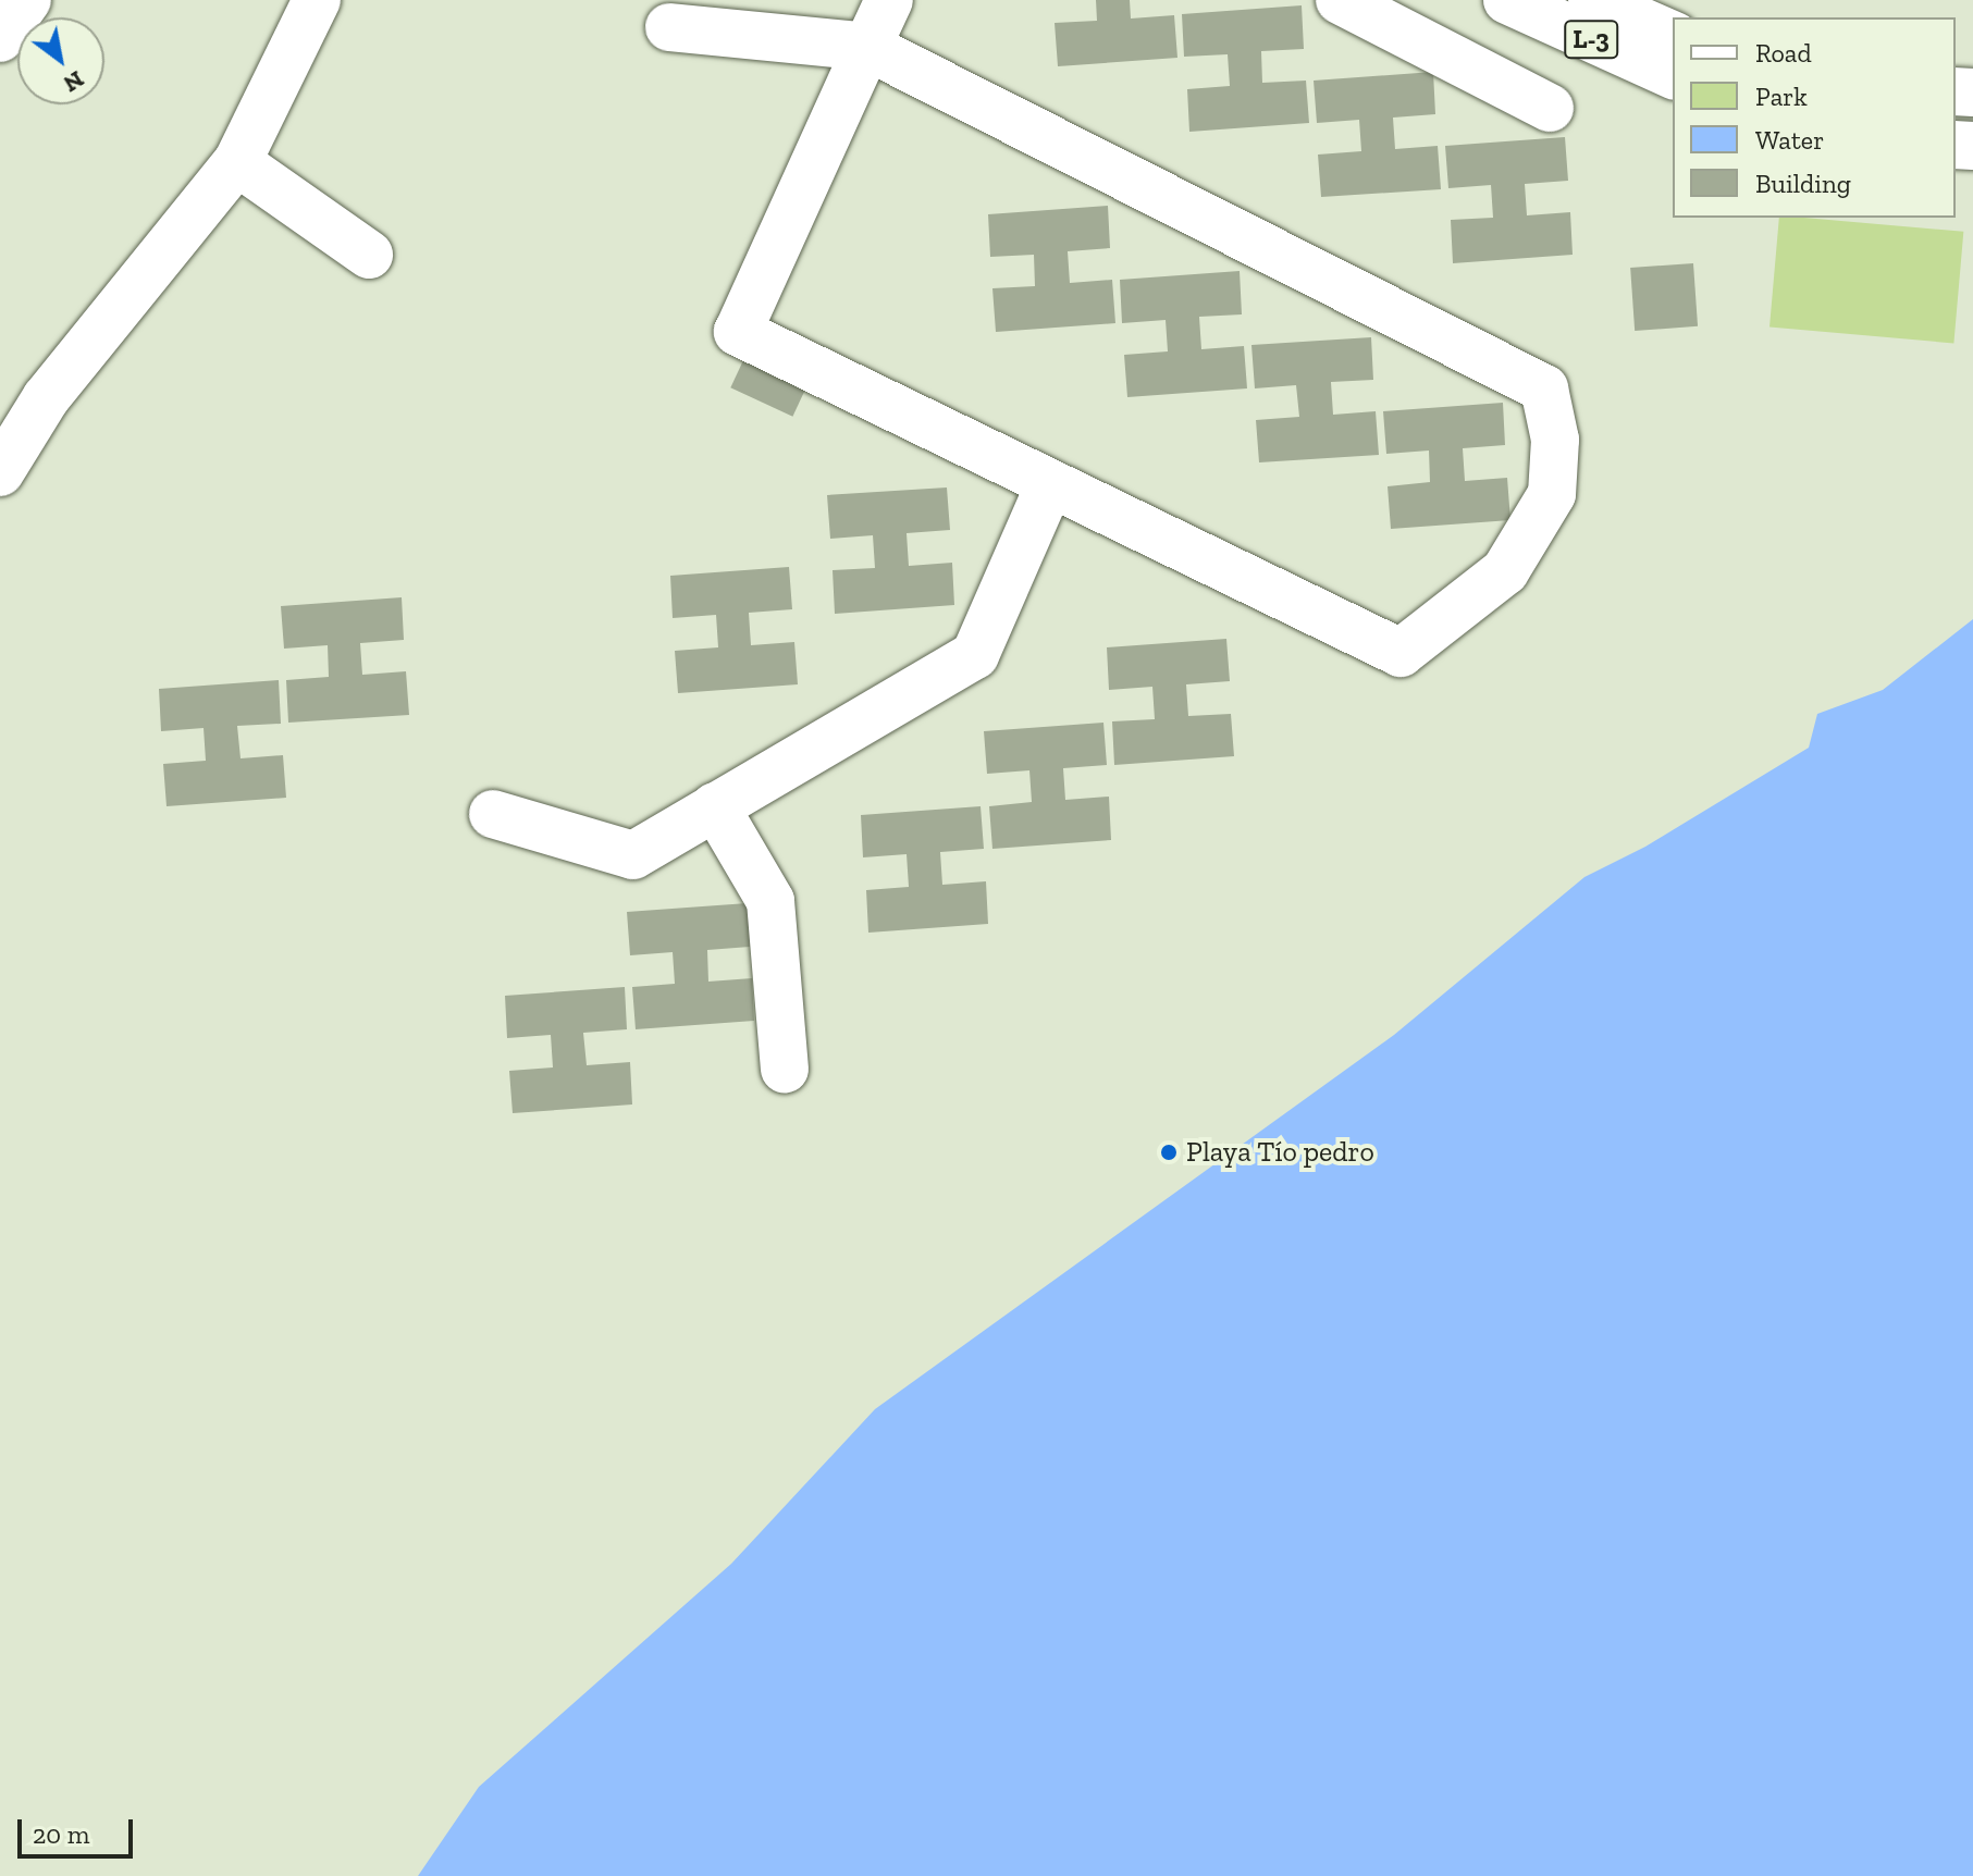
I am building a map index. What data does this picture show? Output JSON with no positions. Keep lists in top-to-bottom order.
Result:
{
  "streets": {
    "street": ["L-3"]
  },
  "places": ["Playa Tío pedro"],
  "legend": [
    "Road",
    "Park",
    "Water",
    "Building"
  ],
  "scale_bar": "20 m",
  "north": "bottom right"
}
